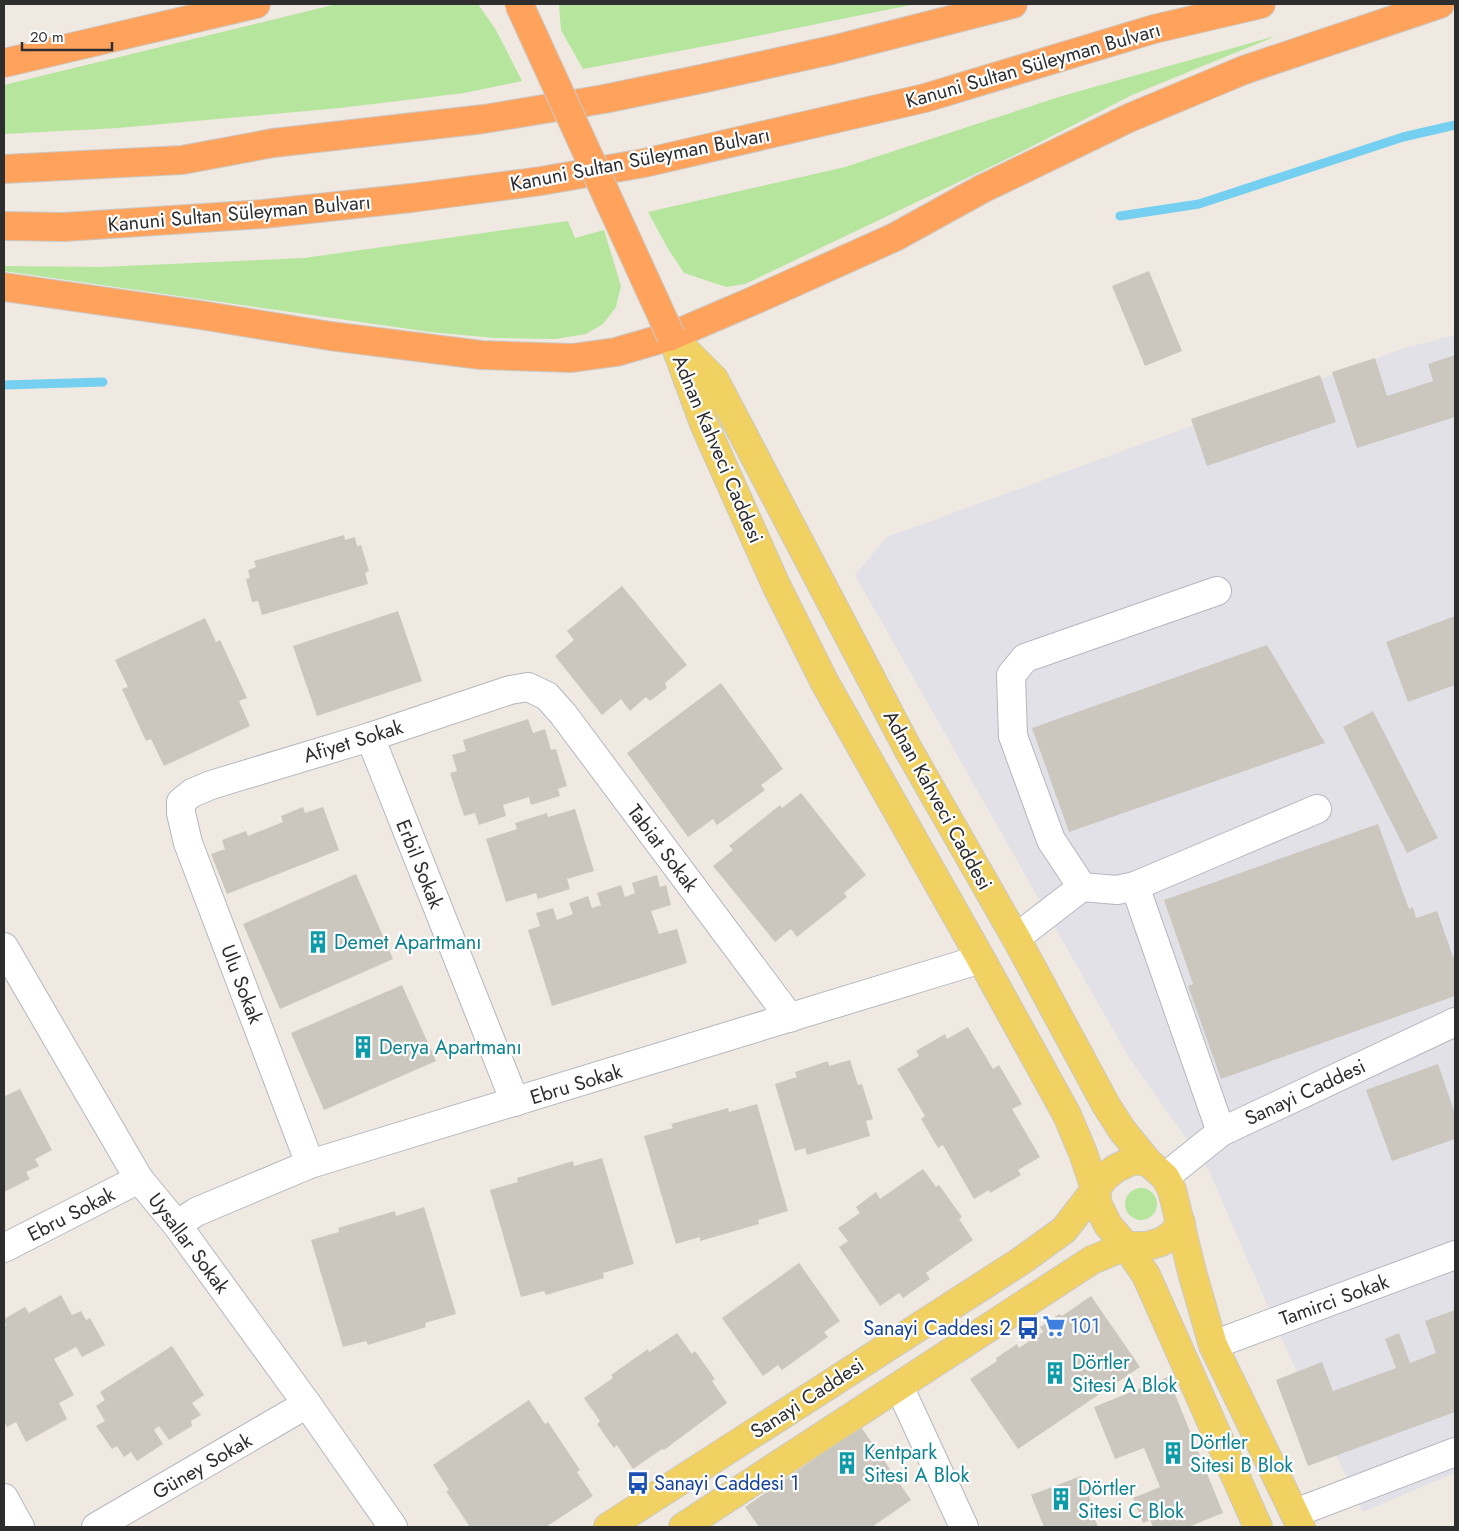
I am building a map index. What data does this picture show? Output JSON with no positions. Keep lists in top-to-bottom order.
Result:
{
  "streets": {
    "highway": ["Kanuni Sultan Süleyman Bulvarı"],
    "main road": ["Adnan Kahveci Caddesi", "Sanayi Caddesi"],
    "street": [
      "Afiyet Sokak",
      "Tabiat Sokak",
      "Erbil Sokak",
      "Ulu Sokak",
      "Ebru Sokak",
      "Uysallar Sokak",
      "Tamirci Sokak",
      "Güney Sokak"
    ]
  },
  "crossings": [
    ["Adnan Kahveci Caddesi", "Ebru Sokak"],
    ["Adnan Kahveci Caddesi", "Sanayi Caddesi"],
    ["Adnan Kahveci Caddesi", "Tamirci Sokak"],
    ["Afiyet Sokak", "Tabiat Sokak"],
    ["Afiyet Sokak", "Erbil Sokak"],
    ["Afiyet Sokak", "Ulu Sokak"],
    ["Tabiat Sokak", "Ebru Sokak"],
    ["Erbil Sokak", "Ebru Sokak"],
    ["Ulu Sokak", "Ebru Sokak"],
    ["Ebru Sokak", "Uysallar Sokak"],
    ["Uysallar Sokak", "Güney Sokak"]
  ],
  "places": {
    "building": [
      "Demet Apartmanı",
      "Derya Apartmanı",
      "Dörtler Sitesi A Blok",
      "Dörtler Sitesi B Blok",
      "Kentpark Sitesi A Blok",
      "Dörtler Sitesi C Blok"
    ],
    "supermarket": ["101"],
    "bus stop": ["Sanayi Caddesi 2", "Sanayi Caddesi 1"]
  },
  "scale_bar": "20 m"
}
